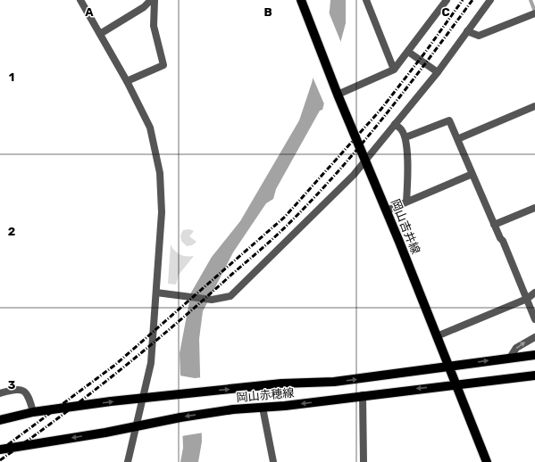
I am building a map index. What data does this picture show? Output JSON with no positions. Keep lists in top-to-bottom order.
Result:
{
  "streets": {
    "main road": ["岡山吉井線", "岡山赤穂線"]
  },
  "crossings": [
    ["岡山吉井線", "岡山赤穂線"]
  ],
  "grid": {
    "columns": ["A", "B", "C"],
    "rows": ["1", "2", "3"]
  }
}
